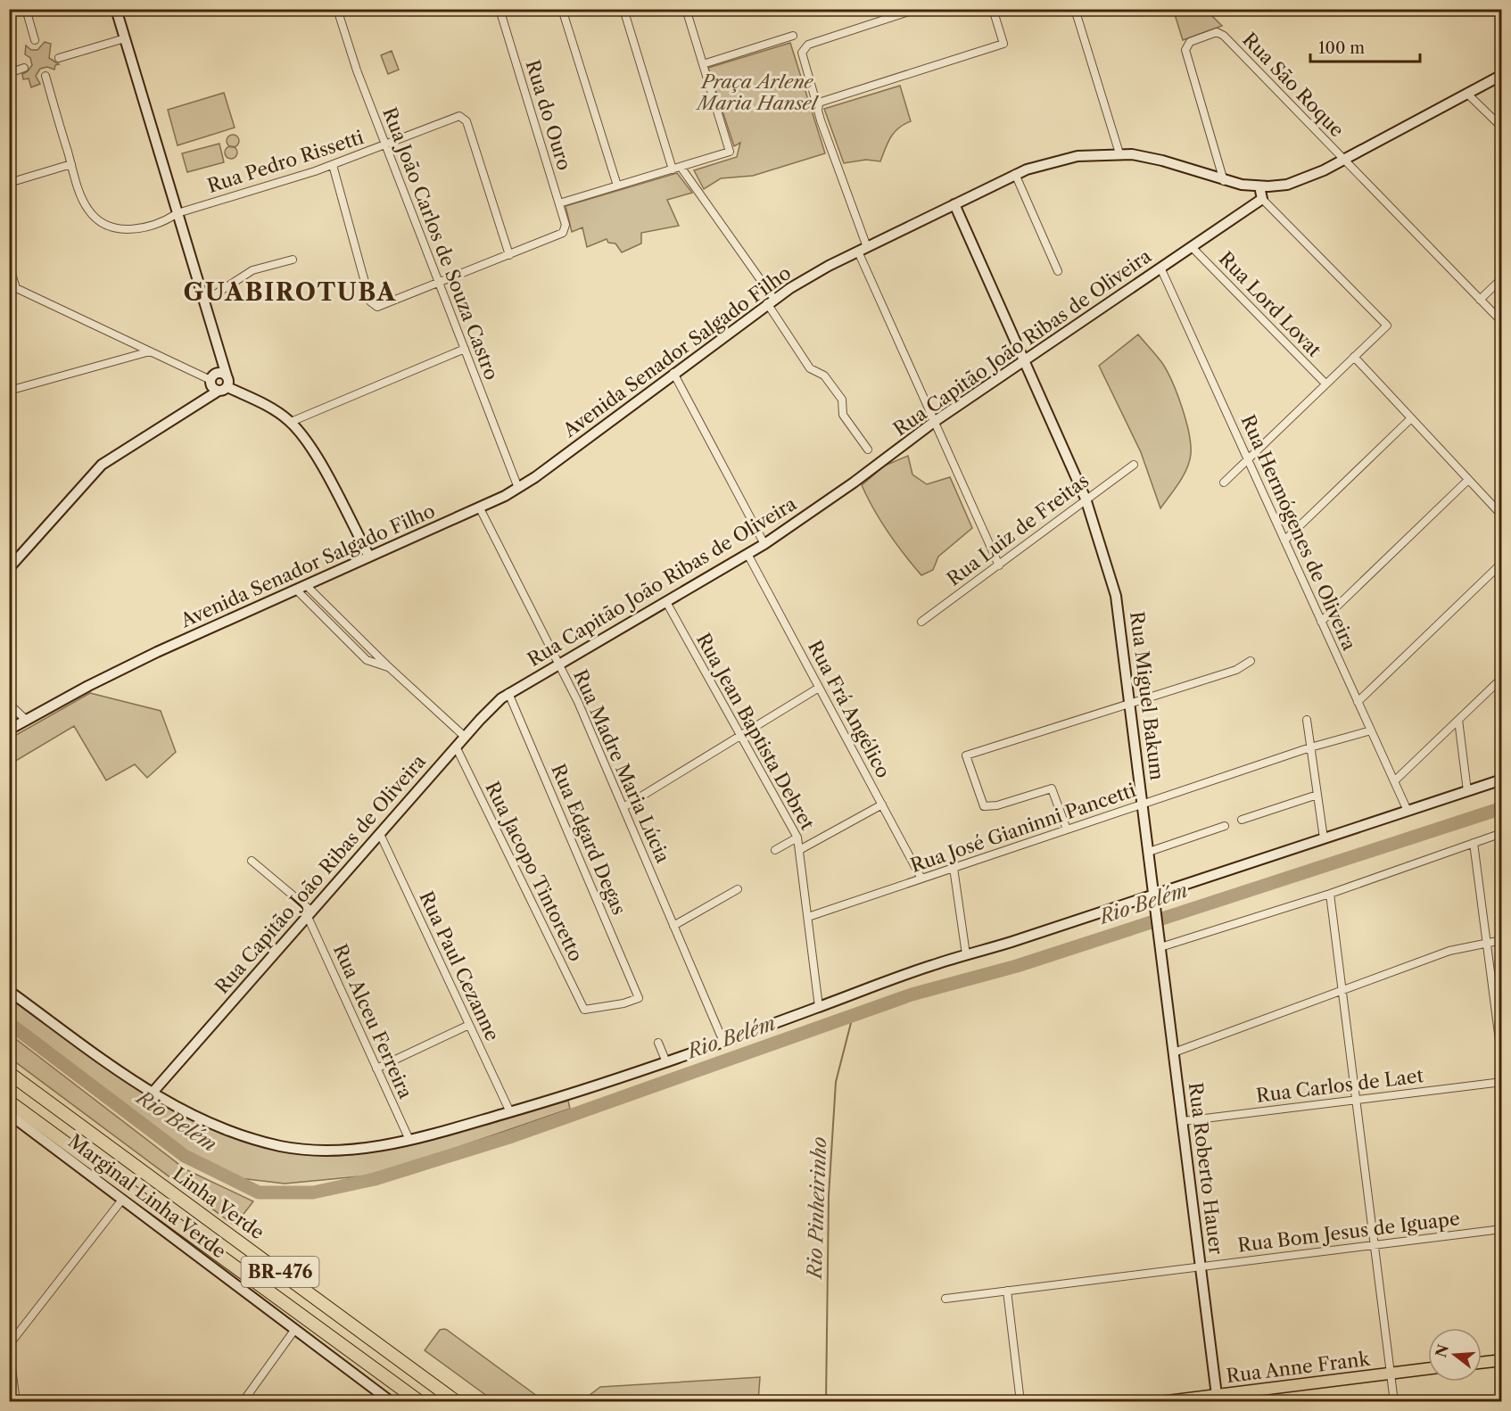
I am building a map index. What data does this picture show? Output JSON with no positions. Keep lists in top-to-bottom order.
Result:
{
  "streets": {
    "highway": ["Linha Verde", "BR-476"],
    "main road": ["Rua Anne Frank"],
    "street": [
      "Rua São Roque",
      "Rua do Ouro",
      "Rua Pedro Rissetti",
      "Rua João Carlos de Souza Castro",
      "Rua Lord Lovat",
      "Rua Capitão João Ribas de Oliveira",
      "Avenida Senador Salgado Filho",
      "Rua Luiz de Freitas",
      "Rua Hermógenes de Oliveira",
      "Rua Miguel Bakum",
      "Rua Frá Angélico",
      "Rua Jean Baptista Debret",
      "Rua Madre Maria Lúcia",
      "Rua José Gianinni Pancetti",
      "Rua Edgard Degas",
      "Rua Jacopo Tintoretto",
      "Rua Paul Cezanne",
      "Rua Alceu Ferreira",
      "Rua Carlos de Laet",
      "Rua Roberto Hauer",
      "Marginal Linha Verde",
      "Rua Bom Jesus de Iguape"
    ]
  },
  "crossings": [
    ["Rua São Roque", "Avenida Senador Salgado Filho"],
    ["Rua do Ouro", "Rua Pedro Rissetti"],
    ["Rua Pedro Rissetti", "Rua João Carlos de Souza Castro"],
    ["Rua João Carlos de Souza Castro", "Avenida Senador Salgado Filho"],
    ["Rua Lord Lovat", "Rua Capitão João Ribas de Oliveira"],
    ["Rua Capitão João Ribas de Oliveira", "Rua Hermógenes de Oliveira"],
    ["Rua Capitão João Ribas de Oliveira", "Rua Miguel Bakum"],
    ["Rua Capitão João Ribas de Oliveira", "Rua Frá Angélico"],
    ["Rua Capitão João Ribas de Oliveira", "Rua Jean Baptista Debret"],
    ["Rua Capitão João Ribas de Oliveira", "Rua Madre Maria Lúcia"],
    ["Rua Capitão João Ribas de Oliveira", "Rua Edgard Degas"],
    ["Rua Capitão João Ribas de Oliveira", "Rua Jacopo Tintoretto"],
    ["Rua Capitão João Ribas de Oliveira", "Rua Paul Cezanne"],
    ["Rua Capitão João Ribas de Oliveira", "Rua Alceu Ferreira"],
    ["Avenida Senador Salgado Filho", "Rua Miguel Bakum"],
    ["Avenida Senador Salgado Filho", "Rua Madre Maria Lúcia"],
    ["Rua Luiz de Freitas", "Rua Miguel Bakum"],
    ["Rua Hermógenes de Oliveira", "Rua José Gianinni Pancetti"],
    ["Rua Miguel Bakum", "Rua José Gianinni Pancetti"],
    ["Rua Miguel Bakum", "Rua Roberto Hauer"],
    ["Rua Frá Angélico", "Rua José Gianinni Pancetti"],
    ["Rua Jean Baptista Debret", "Rua José Gianinni Pancetti"],
    ["Rua Edgard Degas", "Rua Jacopo Tintoretto"],
    ["Rua Carlos de Laet", "Rua Roberto Hauer"],
    ["Rua Roberto Hauer", "Rua Bom Jesus de Iguape"],
    ["Rua Roberto Hauer", "Rua Anne Frank"]
  ],
  "districts": ["GUABIROTUBA"],
  "water": ["Rio Belém", "Rio Pinheirinho"],
  "parks": ["Praça Arlene Maria Hansel"],
  "scale_bar": "100 m",
  "north": "left"
}
